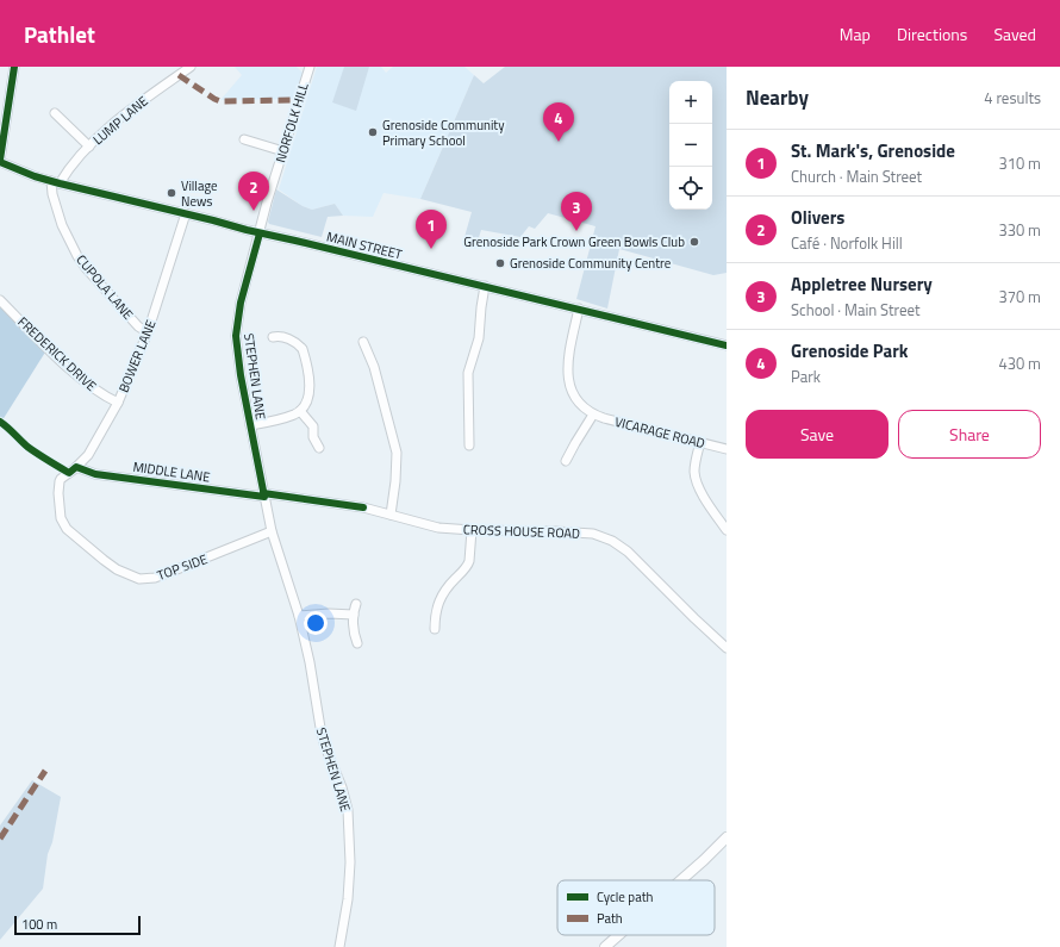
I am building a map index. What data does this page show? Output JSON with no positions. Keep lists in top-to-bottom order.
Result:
{
  "streets": {
    "street": [
      "LUMP LANE",
      "NORFOLK HILL",
      "MAIN STREET",
      "CUPOLA LANE",
      "FREDERICK DRIVE",
      "BOWER LANE",
      "STEPHEN LANE",
      "VICARAGE ROAD",
      "MIDDLE LANE",
      "CROSS HOUSE ROAD",
      "TOP SIDE"
    ]
  },
  "crossings": [
    ["LUMP LANE", "MAIN STREET"],
    ["LUMP LANE", "CUPOLA LANE"],
    ["NORFOLK HILL", "MAIN STREET"],
    ["NORFOLK HILL", "STEPHEN LANE"],
    ["MAIN STREET", "CUPOLA LANE"],
    ["MAIN STREET", "BOWER LANE"],
    ["MAIN STREET", "STEPHEN LANE"],
    ["MAIN STREET", "VICARAGE ROAD"],
    ["CUPOLA LANE", "BOWER LANE"],
    ["FREDERICK DRIVE", "BOWER LANE"],
    ["BOWER LANE", "MIDDLE LANE"],
    ["BOWER LANE", "TOP SIDE"],
    ["STEPHEN LANE", "MIDDLE LANE"],
    ["STEPHEN LANE", "TOP SIDE"],
    ["MIDDLE LANE", "CROSS HOUSE ROAD"]
  ],
  "places": [
    "Grenoside Community Primary School",
    "Village News",
    "Grenoside Park Crown Green Bowls Club",
    "Grenoside Community Centre"
  ],
  "legend": ["Cycle path", "Path"],
  "scale_bar": "100 m",
  "page": {
    "header": "Pathlet",
    "nav": ["Map", "Directions", "Saved"],
    "heading": ["Nearby", "4 results"],
    "map_buttons": ["+", "−"],
    "pins": [
      "4",
      "2",
      "3",
      "1"
    ],
    "list": [
      {
        "mark": "1",
        "name": "St. Mark's, Grenoside",
        "note": "Church · Main Street",
        "value": "310 m"
      },
      {
        "mark": "2",
        "name": "Olivers",
        "note": "Café · Norfolk Hill",
        "value": "330 m"
      },
      {
        "mark": "3",
        "name": "Appletree Nursery",
        "note": "School · Main Street",
        "value": "370 m"
      },
      {
        "mark": "4",
        "name": "Grenoside Park",
        "note": "Park",
        "value": "430 m"
      }
    ],
    "buttons": ["Save", "Share"],
    "scale": "100 m"
  }
}
